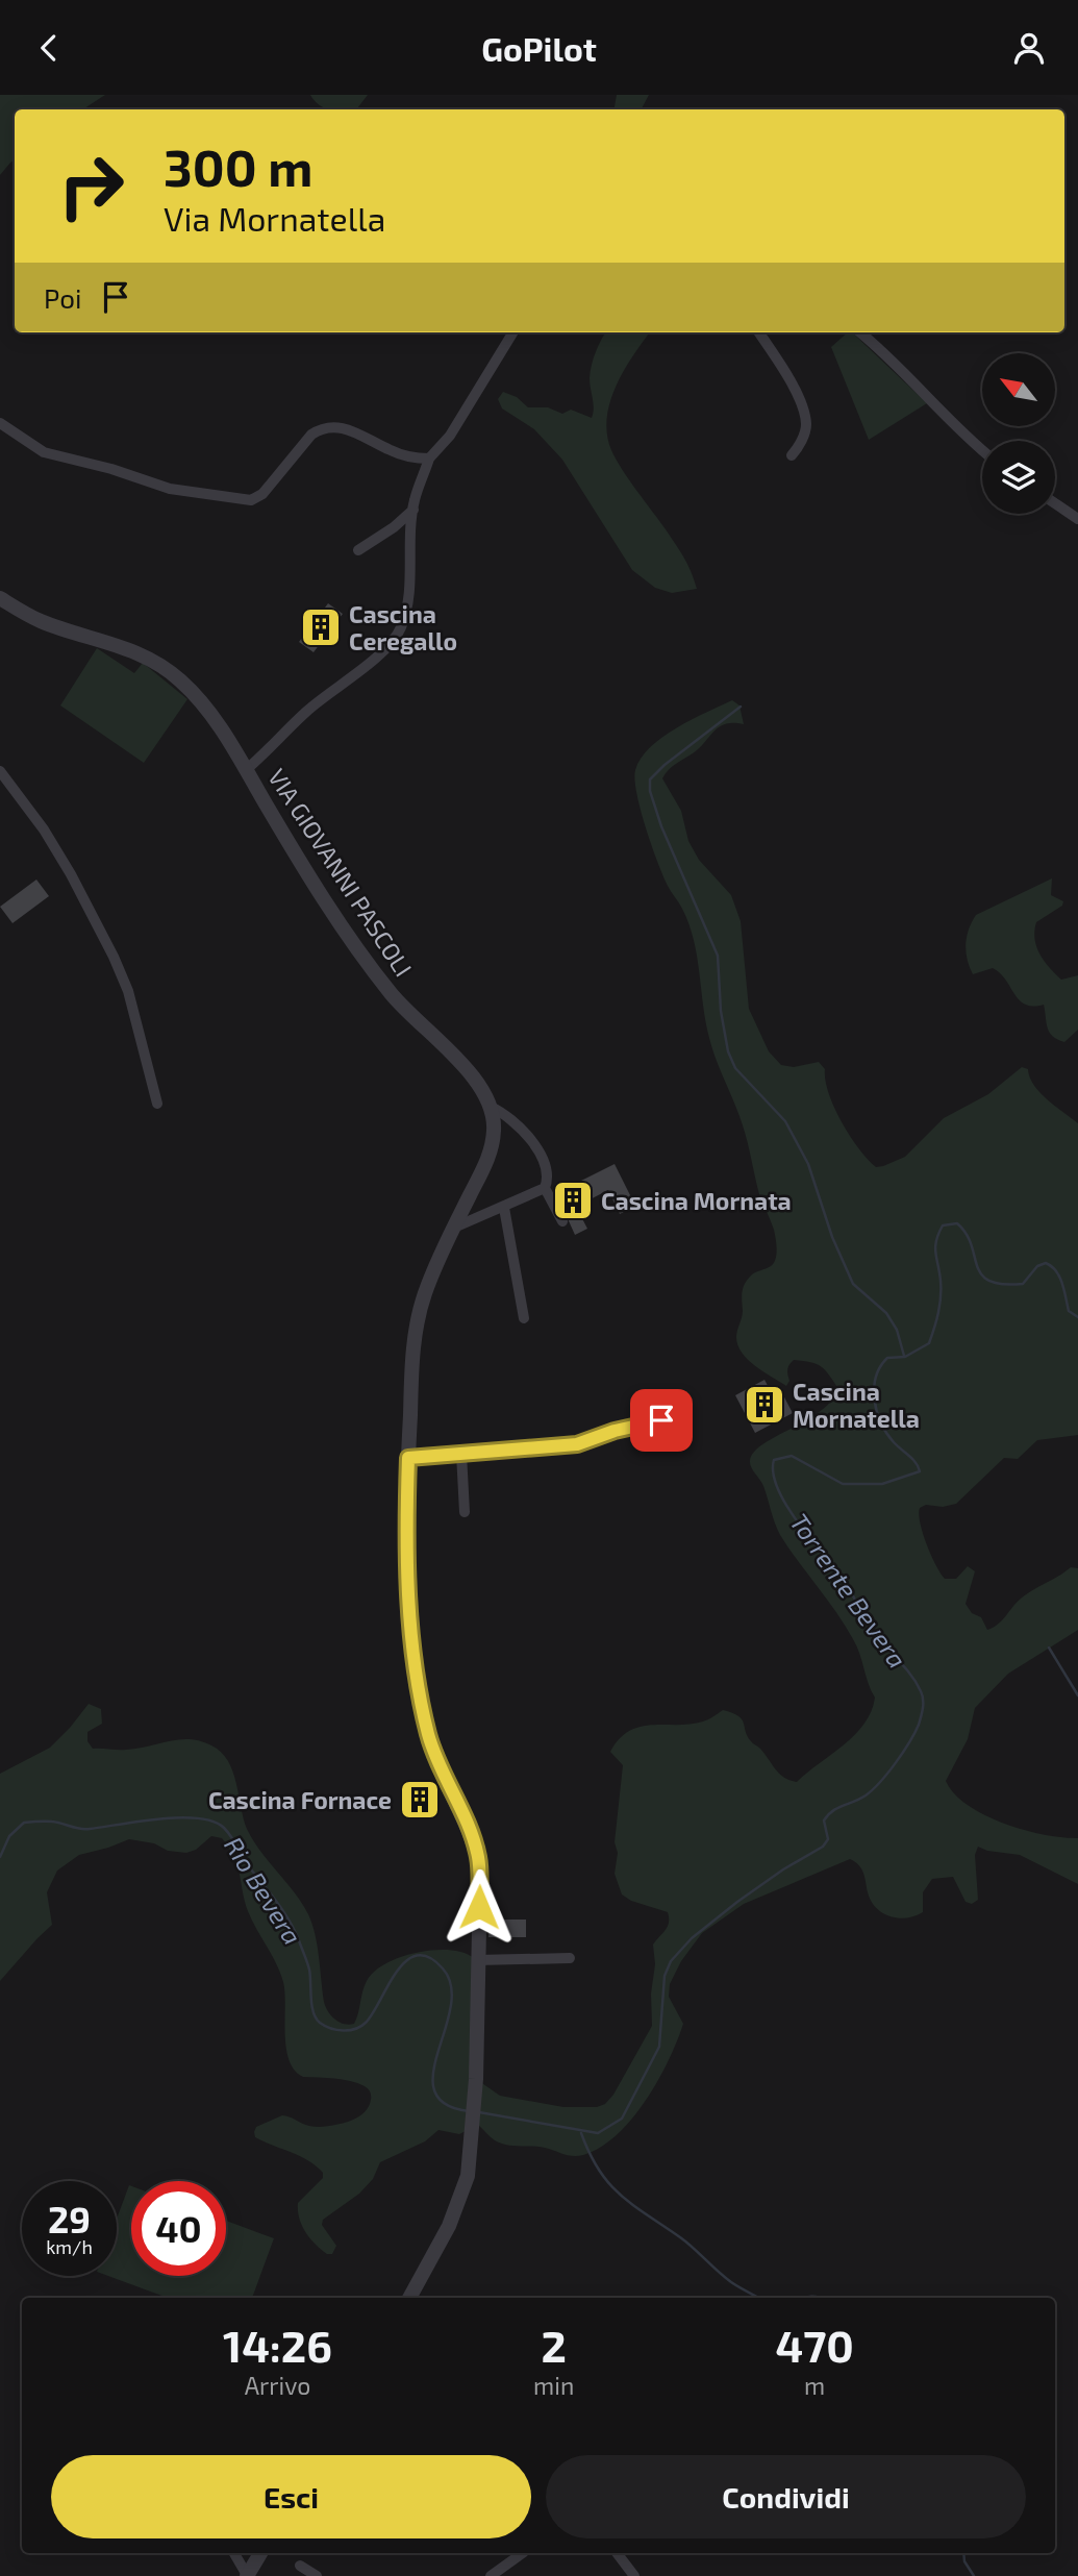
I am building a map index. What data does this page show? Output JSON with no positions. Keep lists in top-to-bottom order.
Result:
{
  "streets": {
    "street": ["VIA GIOVANNI PASCOLI"]
  },
  "water": ["Torrente Bevera", "Rio Bevera"],
  "places": {
    "building": [
      "Cascina Ceregallo",
      "Cascina Mornata",
      "Cascina Mornatella",
      "Cascina Fornace"
    ]
  },
  "north": "top left",
  "page": {
    "header": "GoPilot",
    "turn": ["300 m", "Via Mornatella"],
    "then": "Poi",
    "speed": "29 km/h",
    "limit": "40",
    "eta": [
      "14:26",
      "Arrivo",
      "2",
      "min",
      "470",
      "m"
    ],
    "buttons": ["Esci", "Condividi"]
  }
}
